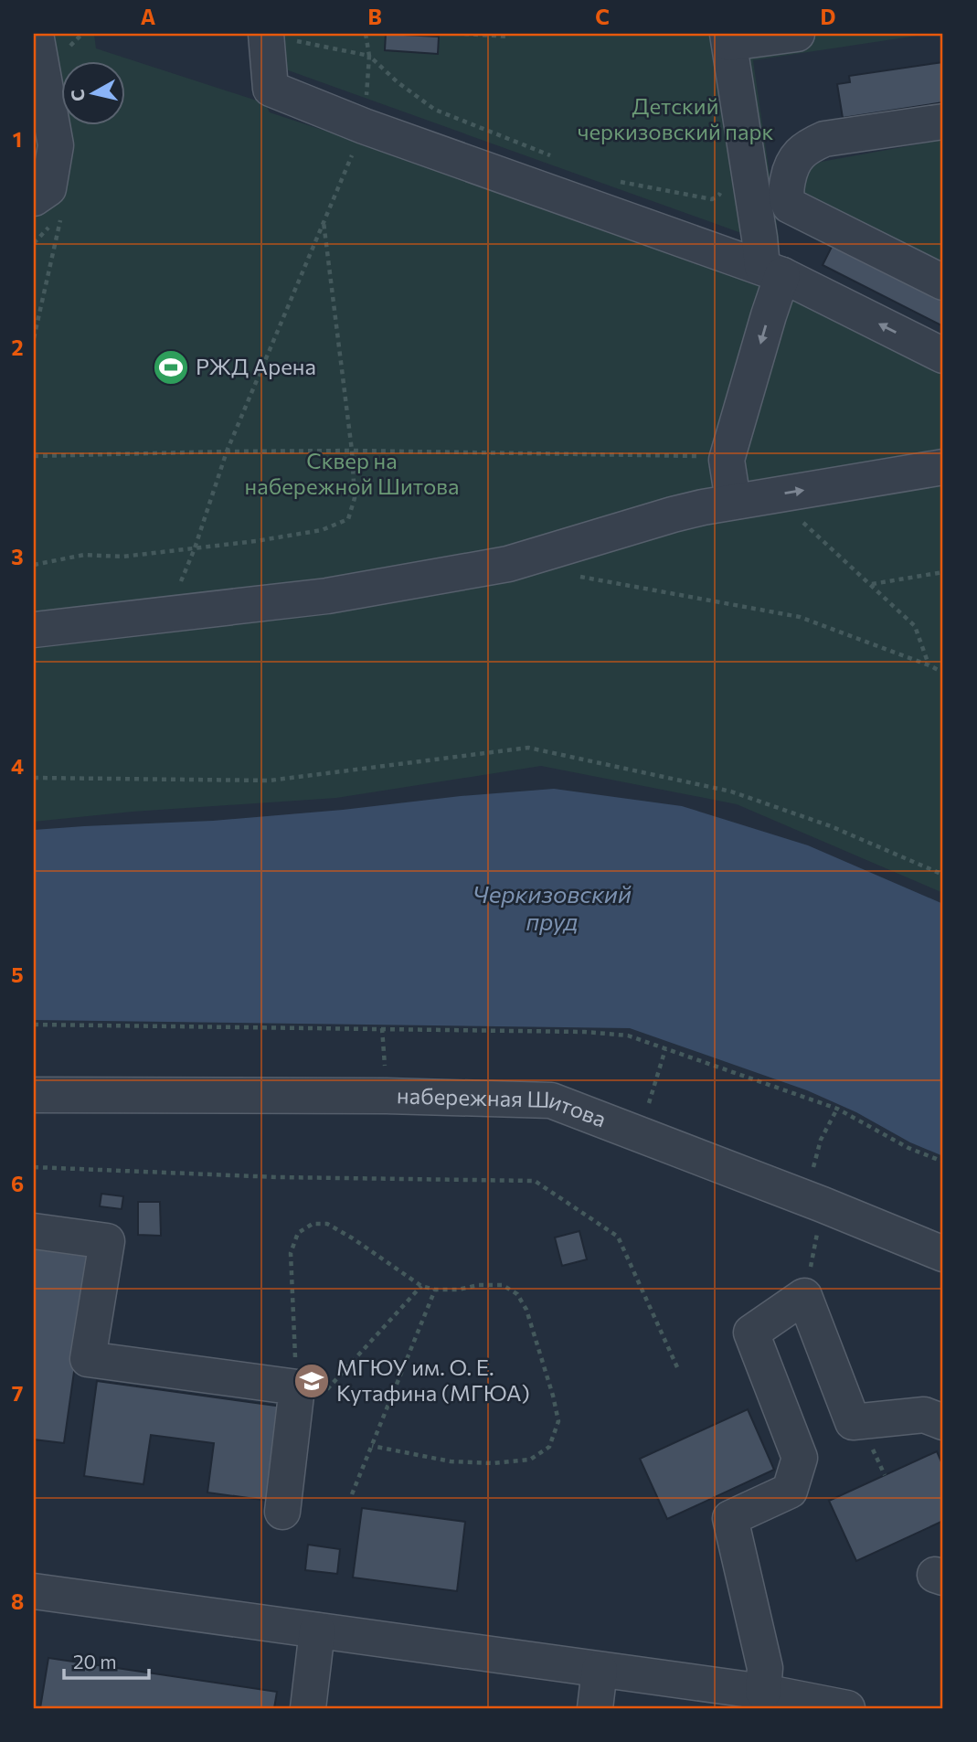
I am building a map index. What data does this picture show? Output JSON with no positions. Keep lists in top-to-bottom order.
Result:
{
  "streets": {
    "street": ["набережная Шитова"]
  },
  "water": ["Черкизовский пруд"],
  "parks": ["Детский черкизовский парк", "Сквер на набережной Шитова"],
  "places": {
    "sports": ["РЖД Арена"],
    "school or university": ["МГЮУ им. О. Е. Кутафина (МГЮА)"]
  },
  "scale_bar": "20 m",
  "north": "left",
  "grid": {
    "columns": [
      "A",
      "B",
      "C",
      "D"
    ],
    "rows": [
      "1",
      "2",
      "3",
      "4",
      "5",
      "6",
      "7",
      "8"
    ]
  }
}
